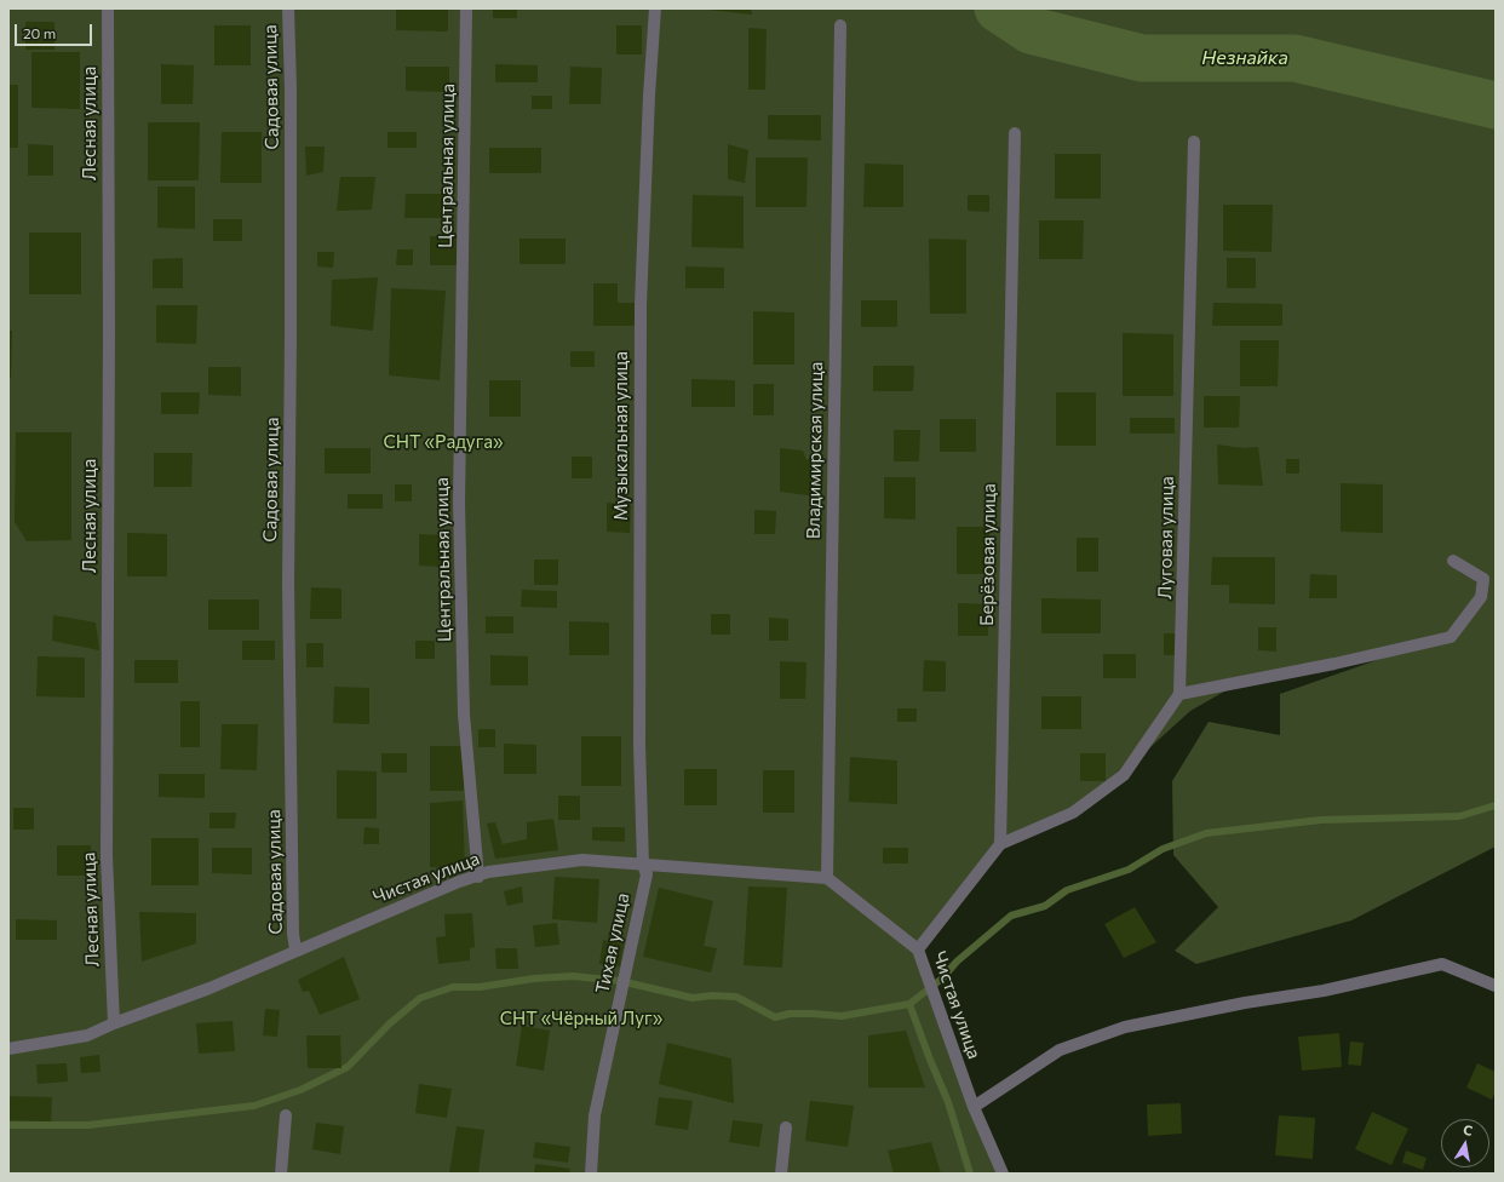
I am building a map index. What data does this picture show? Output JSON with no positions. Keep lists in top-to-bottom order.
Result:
{
  "streets": {
    "street": [
      "Садовая улица",
      "Лесная улица",
      "Центральная улица",
      "Музыкальная улица",
      "Владимирская улица",
      "Луговая улица",
      "Берёзовая улица",
      "Чистая улица",
      "Тихая улица"
    ]
  },
  "crossings": [
    ["Садовая улица", "Чистая улица"],
    ["Лесная улица", "Чистая улица"],
    ["Центральная улица", "Чистая улица"],
    ["Музыкальная улица", "Чистая улица"],
    ["Музыкальная улица", "Тихая улица"],
    ["Владимирская улица", "Чистая улица"],
    ["Чистая улица", "Тихая улица"]
  ],
  "water": ["Незнайка"],
  "parks": ["СНТ «Радуга»", "СНТ «Чёрный Луг»"],
  "scale_bar": "20 m",
  "north": "top"
}
